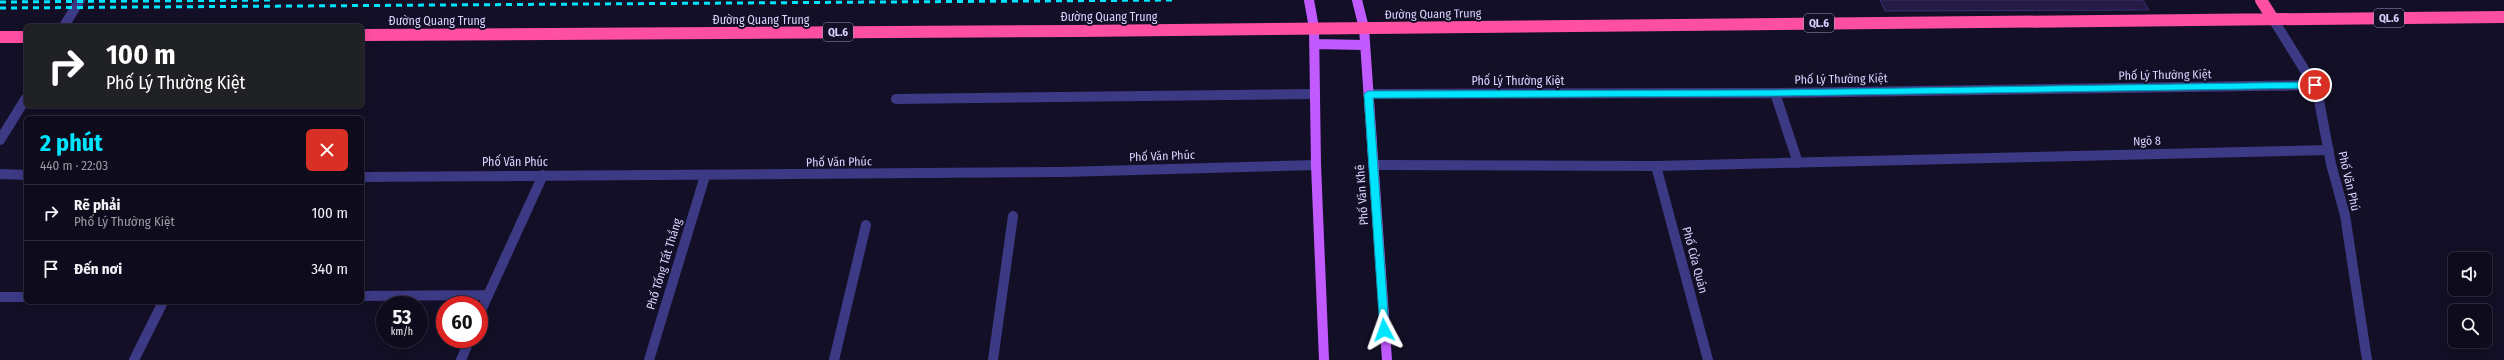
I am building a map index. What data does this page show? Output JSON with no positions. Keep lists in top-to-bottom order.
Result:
{
  "streets": {
    "highway": ["Đường Quang Trung", "QL.6"],
    "main road": ["Phố Văn Khê"],
    "street": [
      "Phố Lý Thường Kiệt",
      "Ngõ 8",
      "Phố Văn Phúc",
      "Phố Văn Phú",
      "Phố Cửa Quán",
      "Phố Tống Tất Thắng"
    ]
  },
  "crossings": [
    ["Đường Quang Trung", "Phố Văn Phú"],
    ["Đường Quang Trung", "Phố Văn Khê"],
    ["Phố Lý Thường Kiệt", "Phố Văn Phú"],
    ["Phố Lý Thường Kiệt", "Phố Văn Khê"],
    ["Ngõ 8", "Phố Văn Phú"],
    ["Ngõ 8", "Phố Văn Khê"],
    ["Ngõ 8", "Phố Cửa Quán"],
    ["Phố Văn Phúc", "Phố Tống Tất Thắng"]
  ],
  "page": {
    "turn": ["100 m", "Phố Lý Thường Kiệt"],
    "heading": ["2 phút", "440 m · 22:03"],
    "list": [
      {
        "name": "Rẽ phải",
        "note": "Phố Lý Thường Kiệt",
        "value": "100 m"
      },
      {
        "name": "Đến nơi",
        "value": "340 m"
      }
    ],
    "speed": "53 km/h",
    "limit": "60"
  }
}
